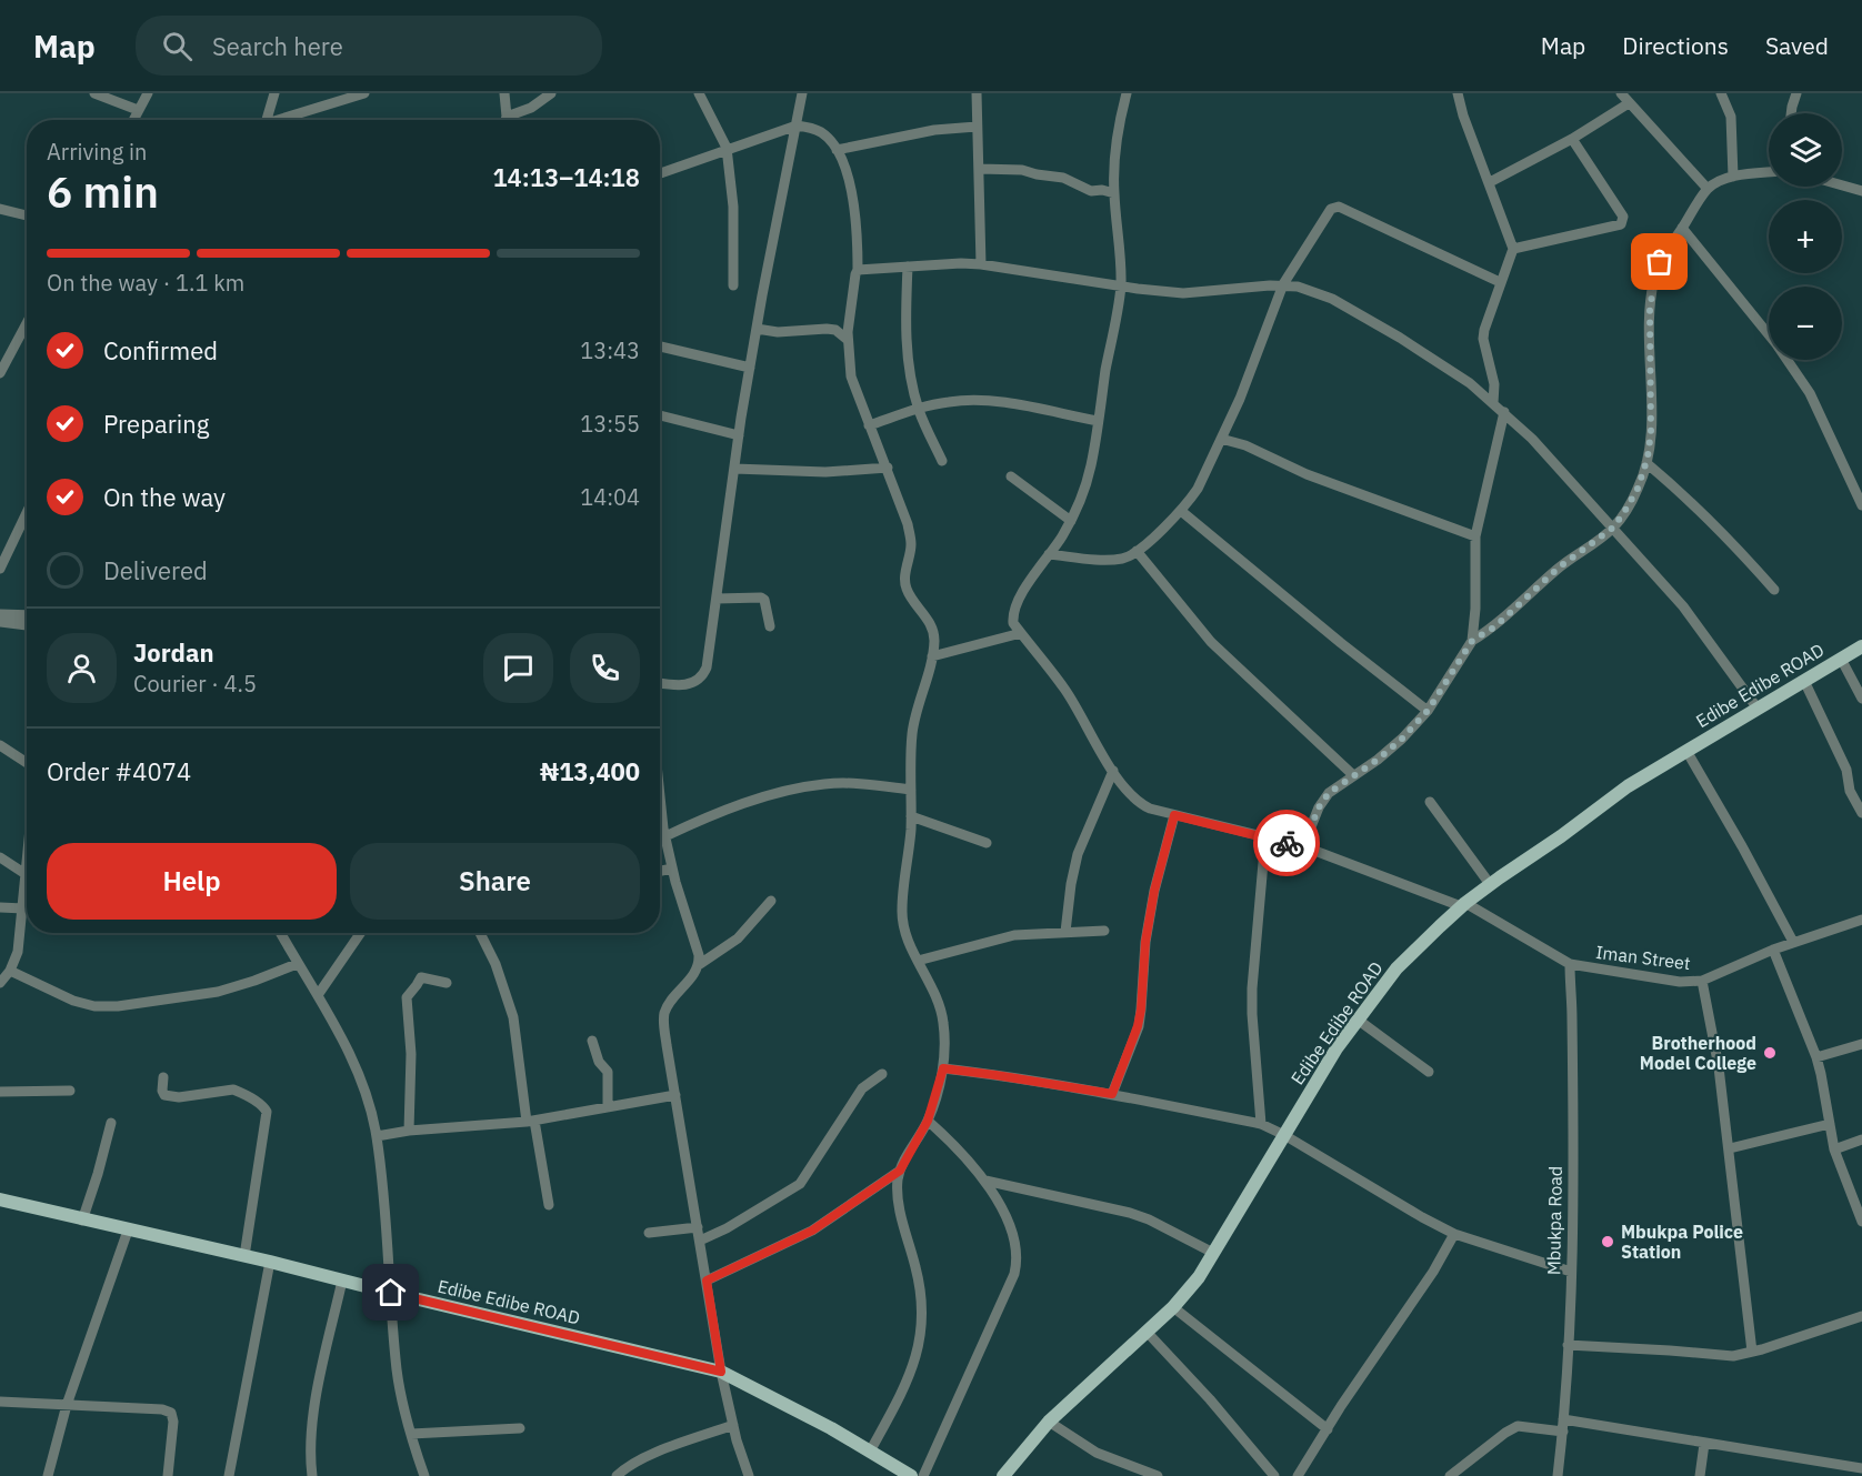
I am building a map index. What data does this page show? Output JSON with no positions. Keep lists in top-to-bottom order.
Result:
{
  "streets": {
    "main road": ["Edibe Edibe ROAD"],
    "street": ["Iman Street", "Mbukpa Road"]
  },
  "crossings": [
    ["Edibe Edibe ROAD", "Iman Street"],
    ["Iman Street", "Mbukpa Road"]
  ],
  "places": ["Brotherhood Model College", "Mbukpa Police Station"],
  "page": {
    "header": "Map",
    "search": "Search here",
    "nav": ["Map", "Directions", "Saved"],
    "map_buttons": ["+", "−"],
    "heading": ["6 min", "Arriving in", "14:13–14:18"],
    "panel": [
      "Jordan",
      "Courier · 4.5",
      "Order #4074",
      "₦13,400"
    ],
    "bar": "On the way · 1.1 km",
    "list": [
      ["Confirmed", "13:43"],
      ["Preparing", "13:55"],
      ["On the way", "14:04"],
      "Delivered"
    ],
    "buttons": ["Help", "Share"]
  }
}
